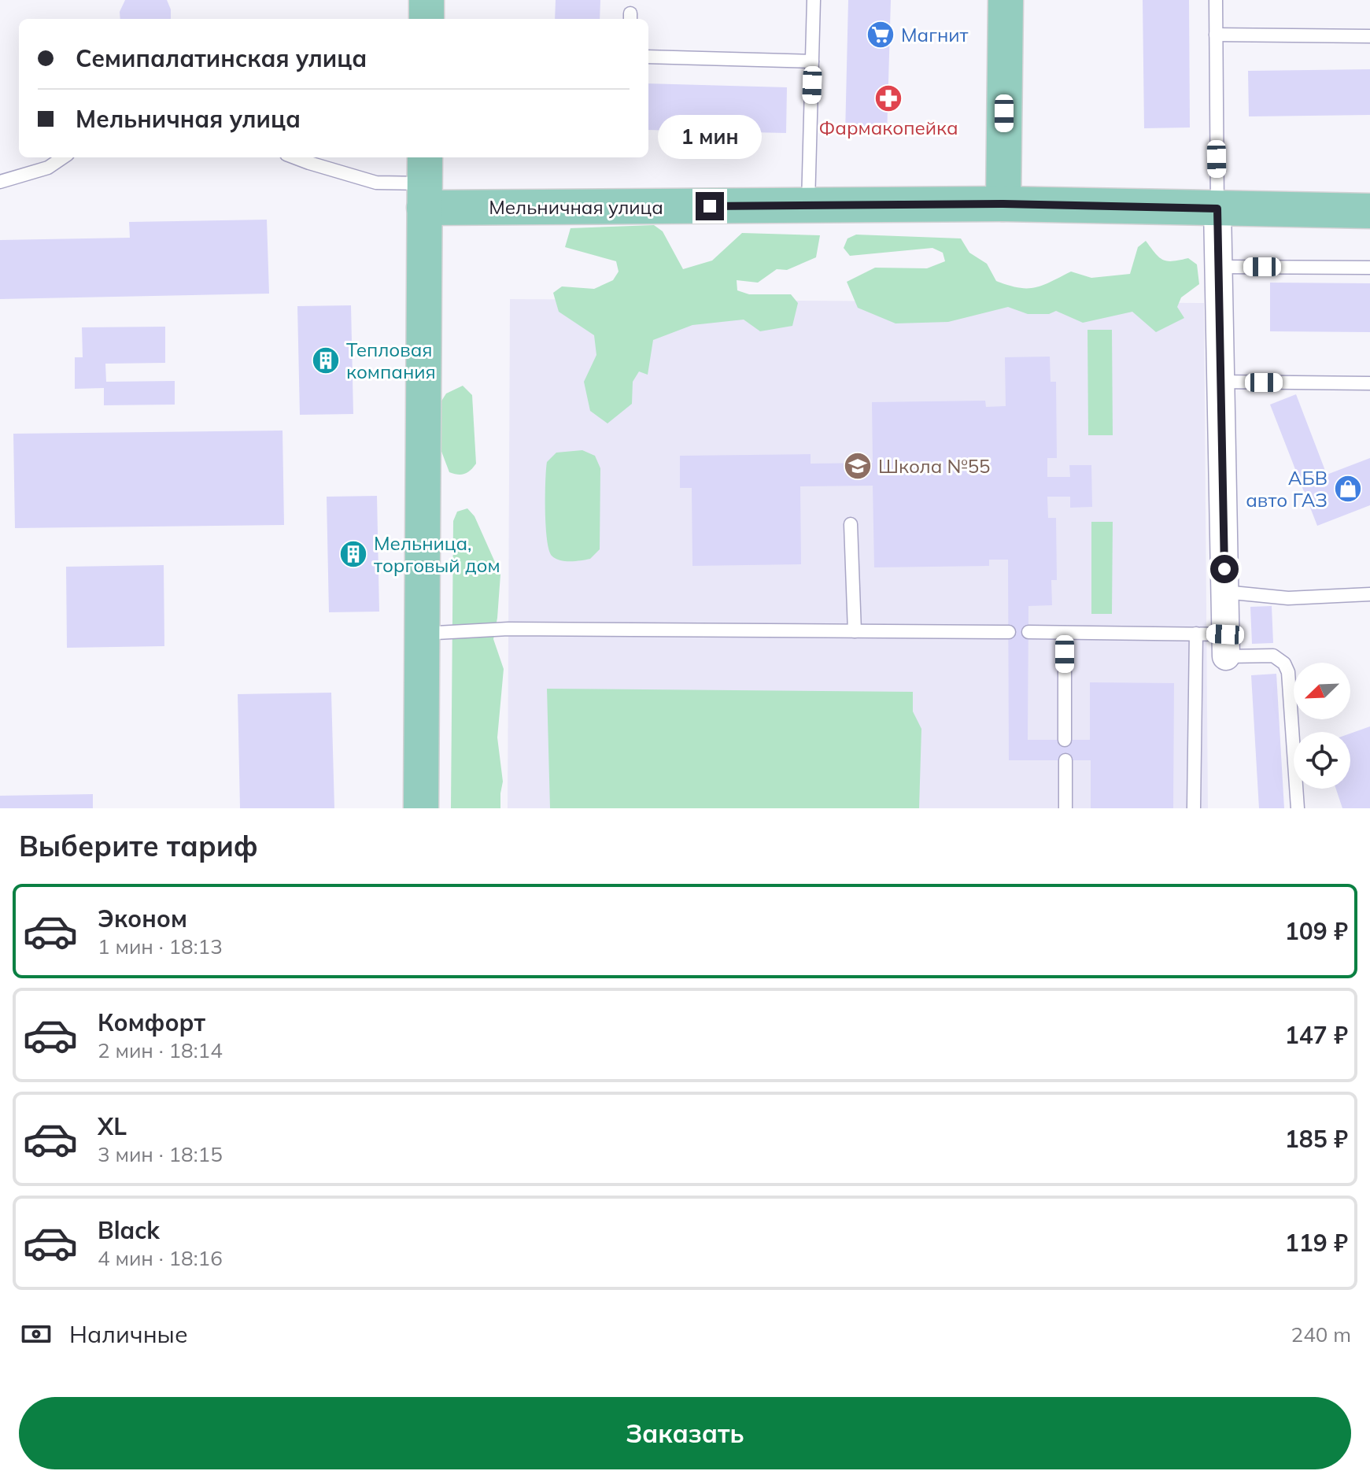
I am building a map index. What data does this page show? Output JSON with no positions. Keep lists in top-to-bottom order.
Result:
{
  "streets": {
    "main road": ["Мельничная улица"]
  },
  "places": {
    "supermarket": ["Магнит"],
    "pharmacy": ["Фармакопейка"],
    "building": ["Тепловая компания", "Мельница, торговый дом"],
    "school or university": ["Школа №55"],
    "shop": ["АБВ авто ГАЗ"]
  },
  "north": "bottom left",
  "page": {
    "banner": ["Семипалатинская улица", "Мельничная улица"],
    "bubble": "1 мин",
    "heading": "Выберите тариф",
    "list": [
      {
        "name": "Эконом",
        "note": "1 мин · 18:13",
        "value": "109 ₽"
      },
      {
        "name": "Комфорт",
        "note": "2 мин · 18:14",
        "value": "147 ₽"
      },
      {
        "name": "XL",
        "note": "3 мин · 18:15",
        "value": "185 ₽"
      },
      {
        "name": "Black",
        "note": "4 мин · 18:16",
        "value": "119 ₽"
      }
    ],
    "pay": ["Наличные", "240 m"],
    "buttons": "Заказать"
  }
}
